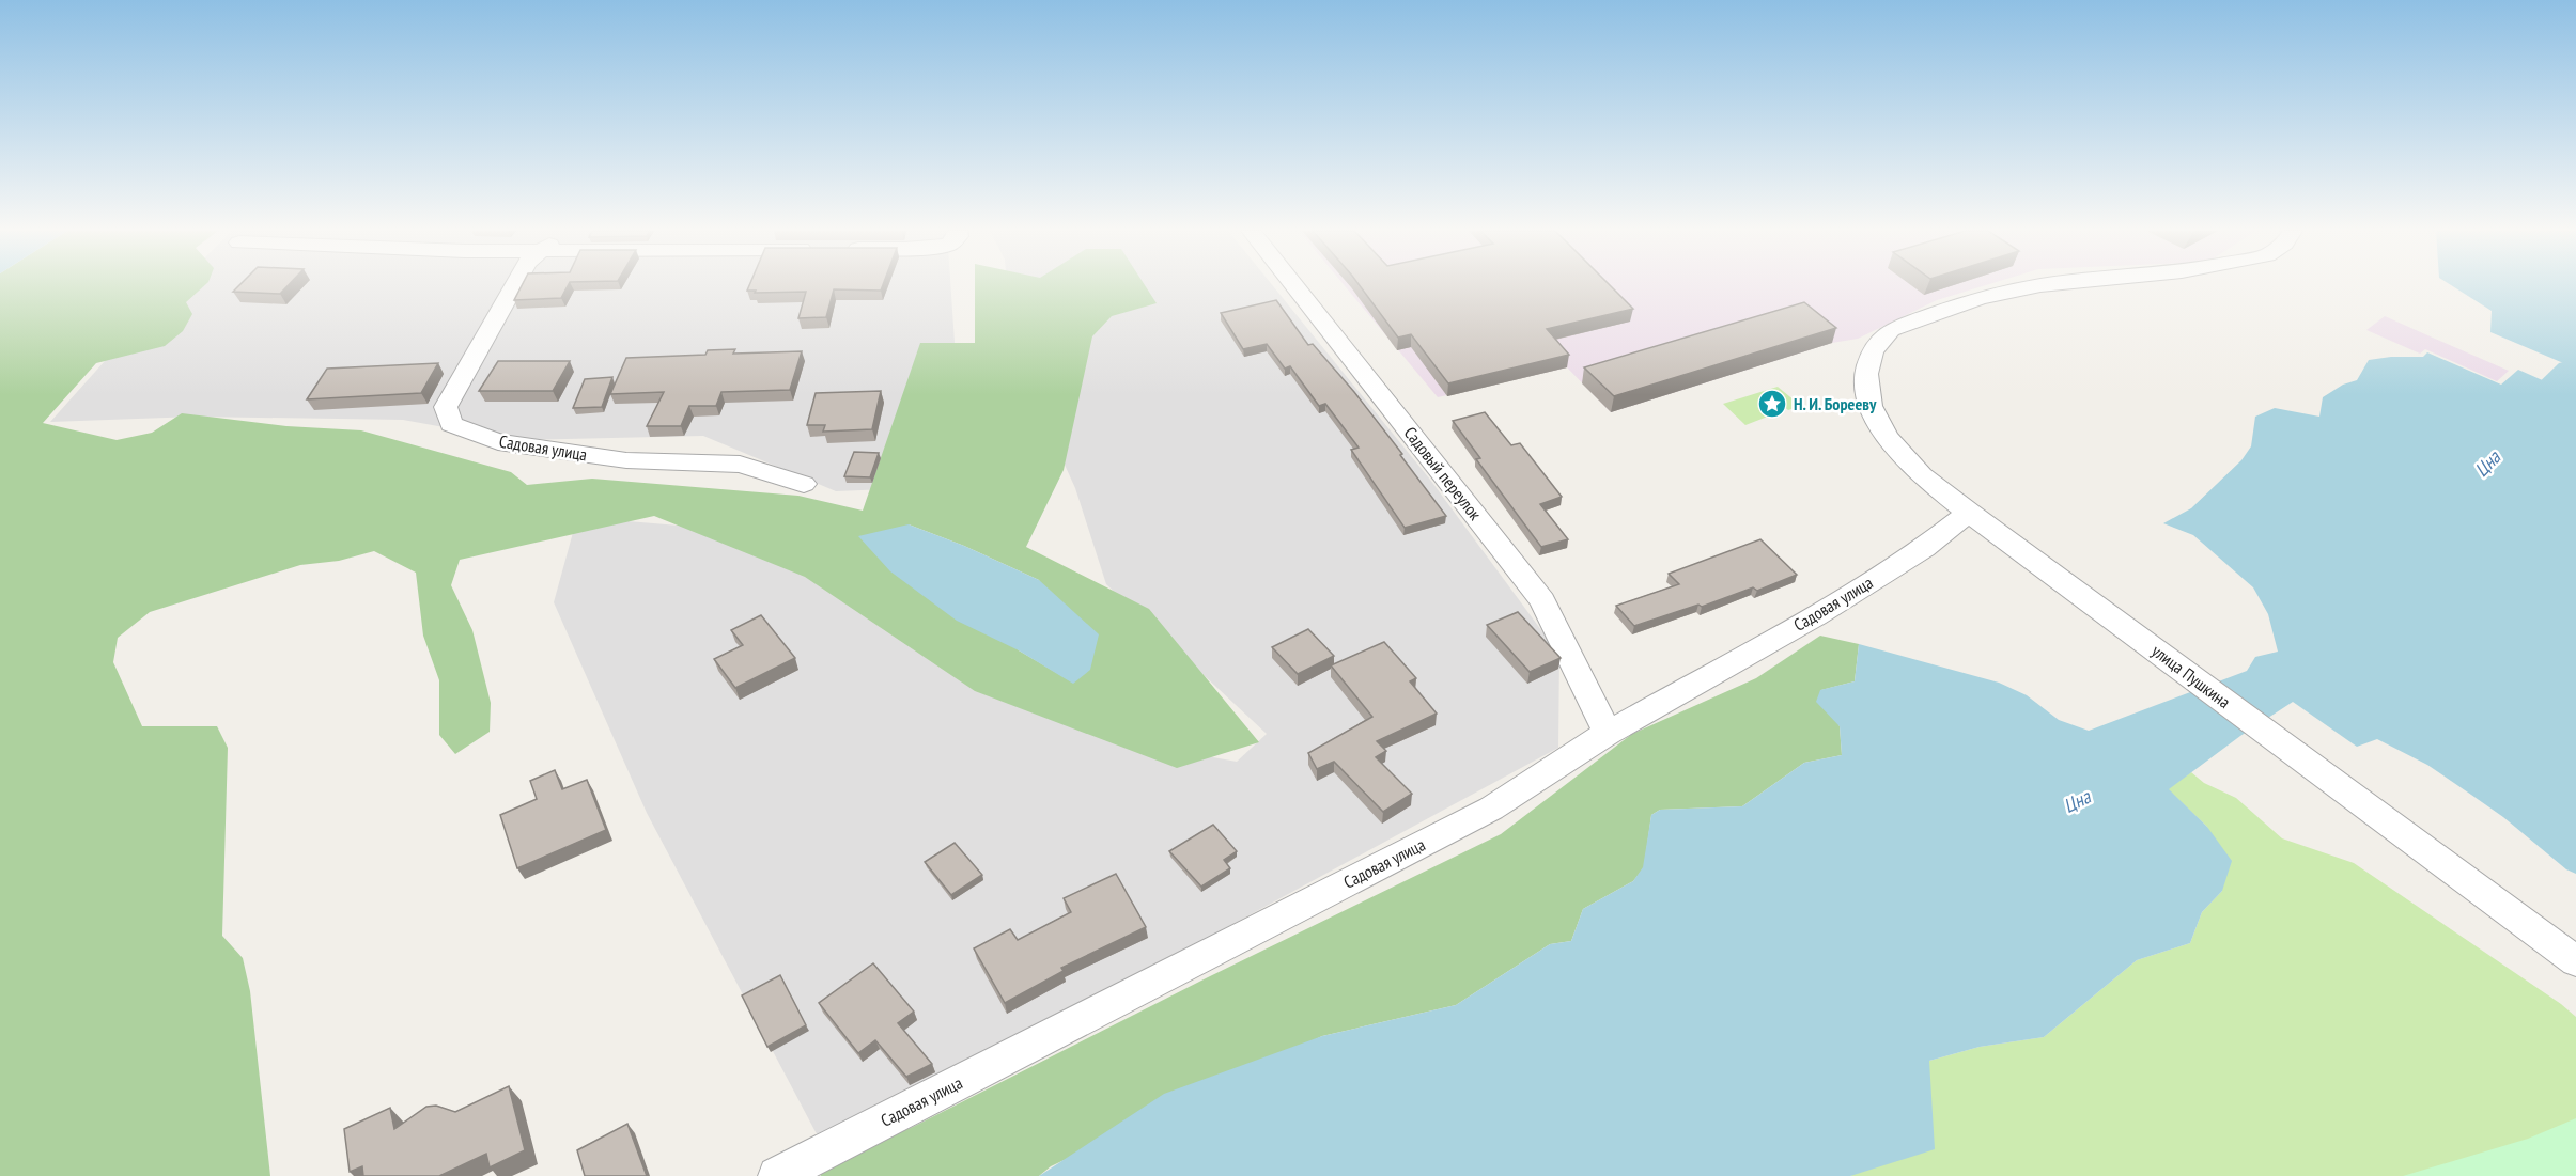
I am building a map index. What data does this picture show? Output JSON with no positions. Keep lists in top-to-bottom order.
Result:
{
  "streets": {
    "street": ["Садовая улица", "Садовый переулок", "улица Пушкина"]
  },
  "crossings": [
    ["Садовая улица", "Садовый переулок"],
    ["Садовая улица", "улица Пушкина"]
  ],
  "water": ["Цна"],
  "places": {
    "place": ["Н. И. Борееву"]
  }
}
